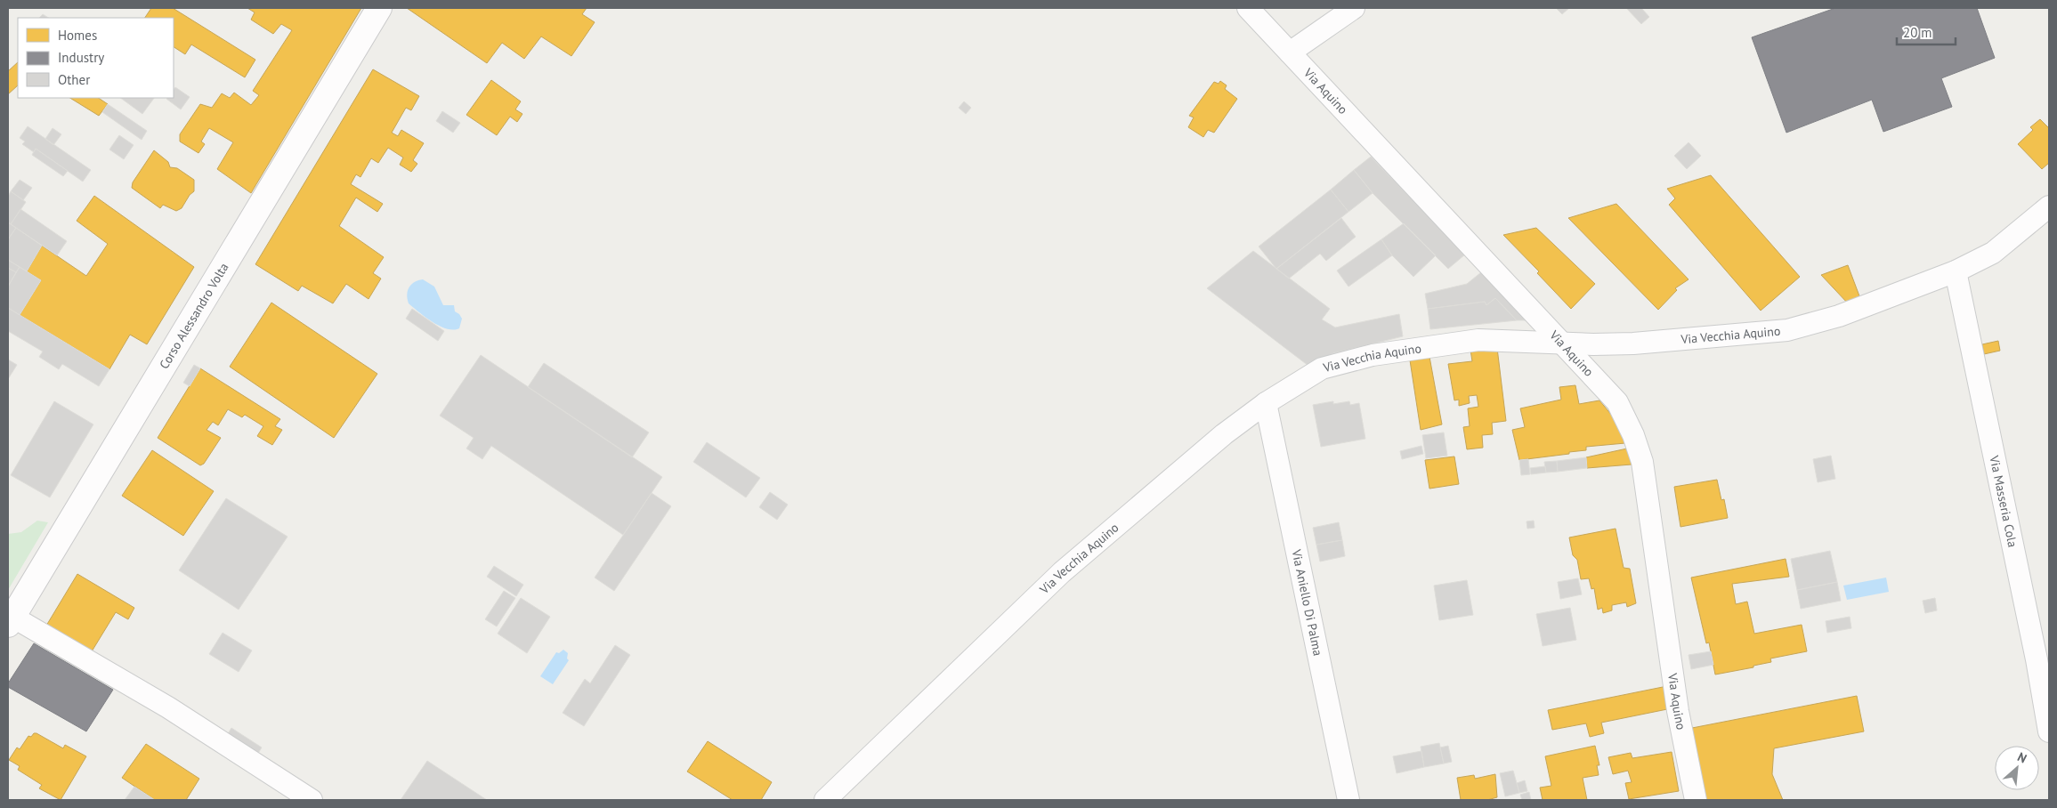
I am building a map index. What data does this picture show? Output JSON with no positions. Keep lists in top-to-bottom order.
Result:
{
  "streets": {
    "main road": ["Corso Alessandro Volta"],
    "street": [
      "Via Aquino",
      "Via Vecchia Aquino",
      "Via Masseria Cola",
      "Via Aniello Di Palma"
    ]
  },
  "crossings": [
    ["Via Aquino", "Via Vecchia Aquino"],
    ["Via Vecchia Aquino", "Via Masseria Cola"],
    ["Via Vecchia Aquino", "Via Aniello Di Palma"]
  ],
  "legend": ["Homes", "Industry", "Other"],
  "scale_bar": "20 m",
  "north": "top right"
}
